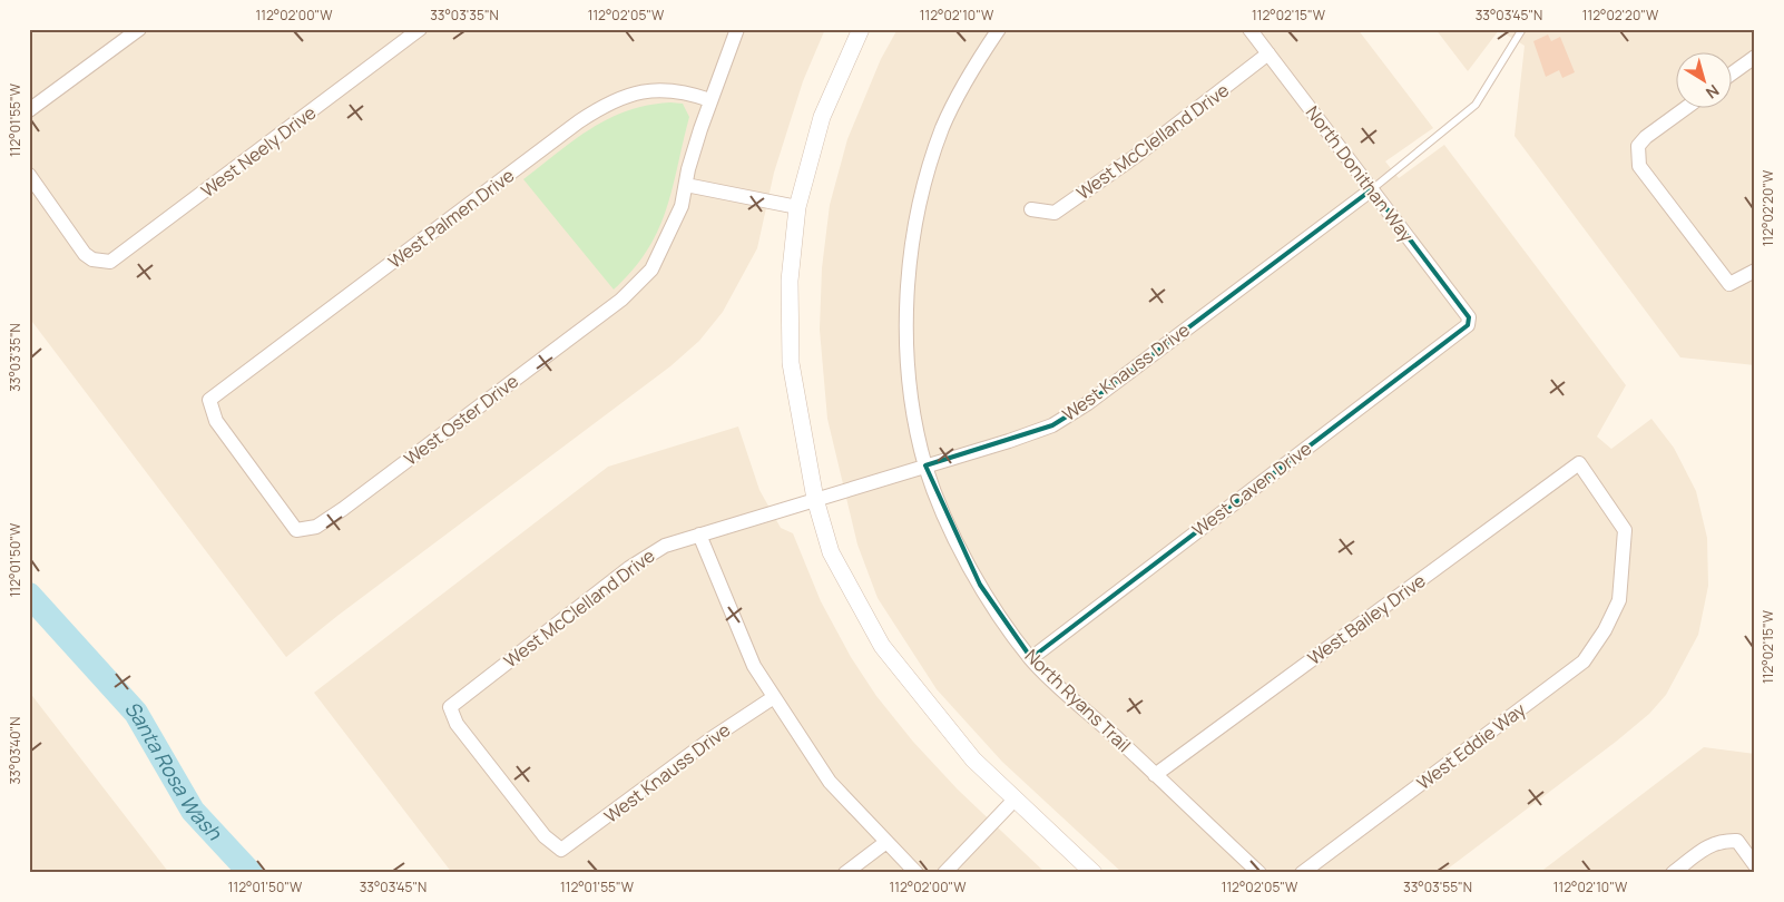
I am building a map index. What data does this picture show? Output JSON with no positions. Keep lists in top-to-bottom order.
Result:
{
  "streets": {
    "street": [
      "West McClelland Drive",
      "West Neely Drive",
      "North Donithan Way",
      "West Palmen Drive",
      "West Knauss Drive",
      "West Oster Drive",
      "West Caven Drive",
      "West Bailey Drive",
      "North Ryans Trail",
      "West Eddie Way"
    ]
  },
  "crossings": [
    ["West McClelland Drive", "North Donithan Way"],
    ["West McClelland Drive", "West Knauss Drive"],
    ["North Donithan Way", "West Knauss Drive"],
    ["North Donithan Way", "West Caven Drive"],
    ["West Palmen Drive", "West Oster Drive"],
    ["West Knauss Drive", "North Ryans Trail"],
    ["West Caven Drive", "North Ryans Trail"],
    ["West Bailey Drive", "North Ryans Trail"],
    ["West Bailey Drive", "West Eddie Way"]
  ],
  "water": ["Santa Rosa Wash"],
  "north": "bottom right",
  "coordinates": [
    "112°02'00\"W",
    "33°03'35\"N",
    "112°02'05\"W",
    "112°02'10\"W",
    "112°02'15\"W",
    "33°03'45\"N",
    "112°02'20\"W",
    "112°01'55\"W",
    "112°01'50\"W",
    "33°03'40\"N",
    "33°03'55\"N"
  ]
}
